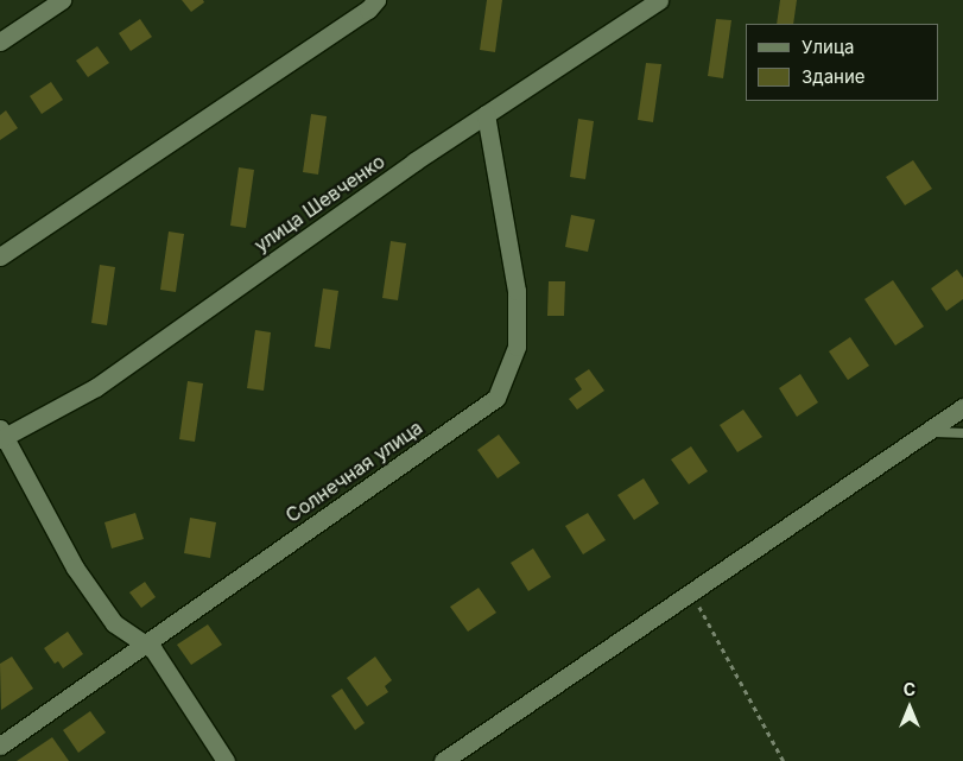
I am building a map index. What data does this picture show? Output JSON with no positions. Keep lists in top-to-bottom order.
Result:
{
  "streets": {
    "street": ["улица Шевченко", "Солнечная улица"]
  },
  "crossings": [
    ["улица Шевченко", "Солнечная улица"]
  ],
  "legend": ["Улица", "Здание"],
  "north": "top"
}
